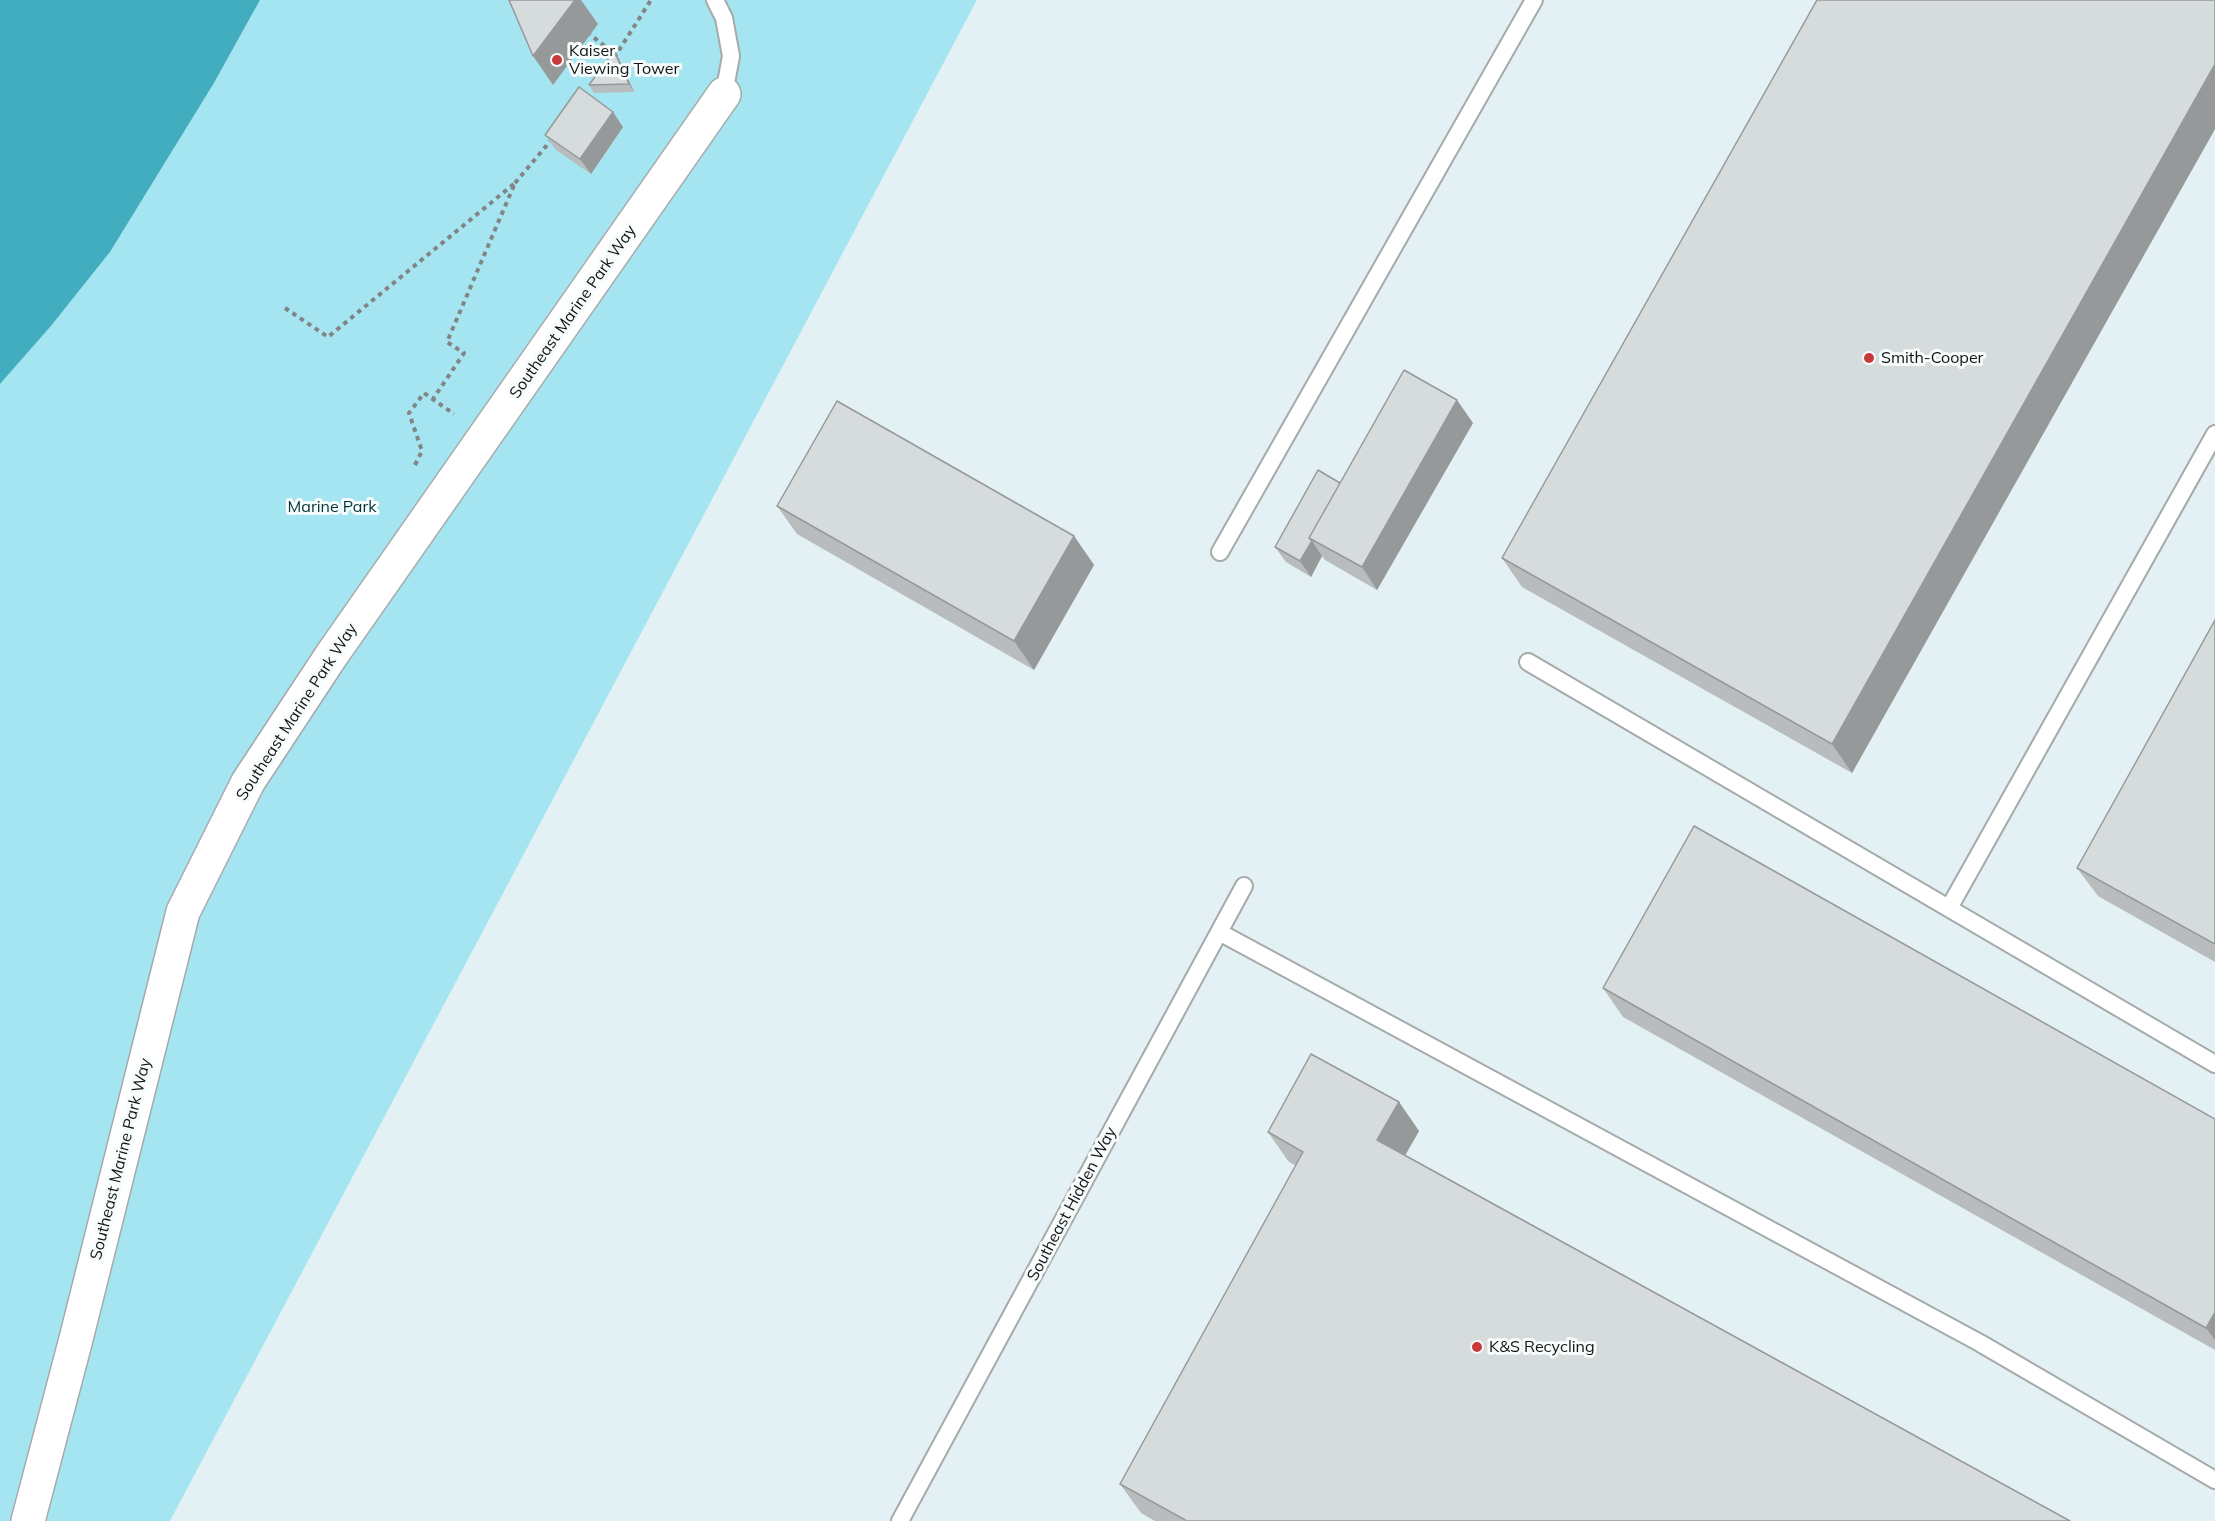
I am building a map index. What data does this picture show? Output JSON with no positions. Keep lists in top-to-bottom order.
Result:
{
  "streets": {
    "street": ["Southeast Marine Park Way"],
    "lane": ["Southeast Hidden Way"]
  },
  "parks": ["Marine Park"],
  "places": ["Kaiser Viewing Tower", "Smith-Cooper", "K&S Recycling"]
}
